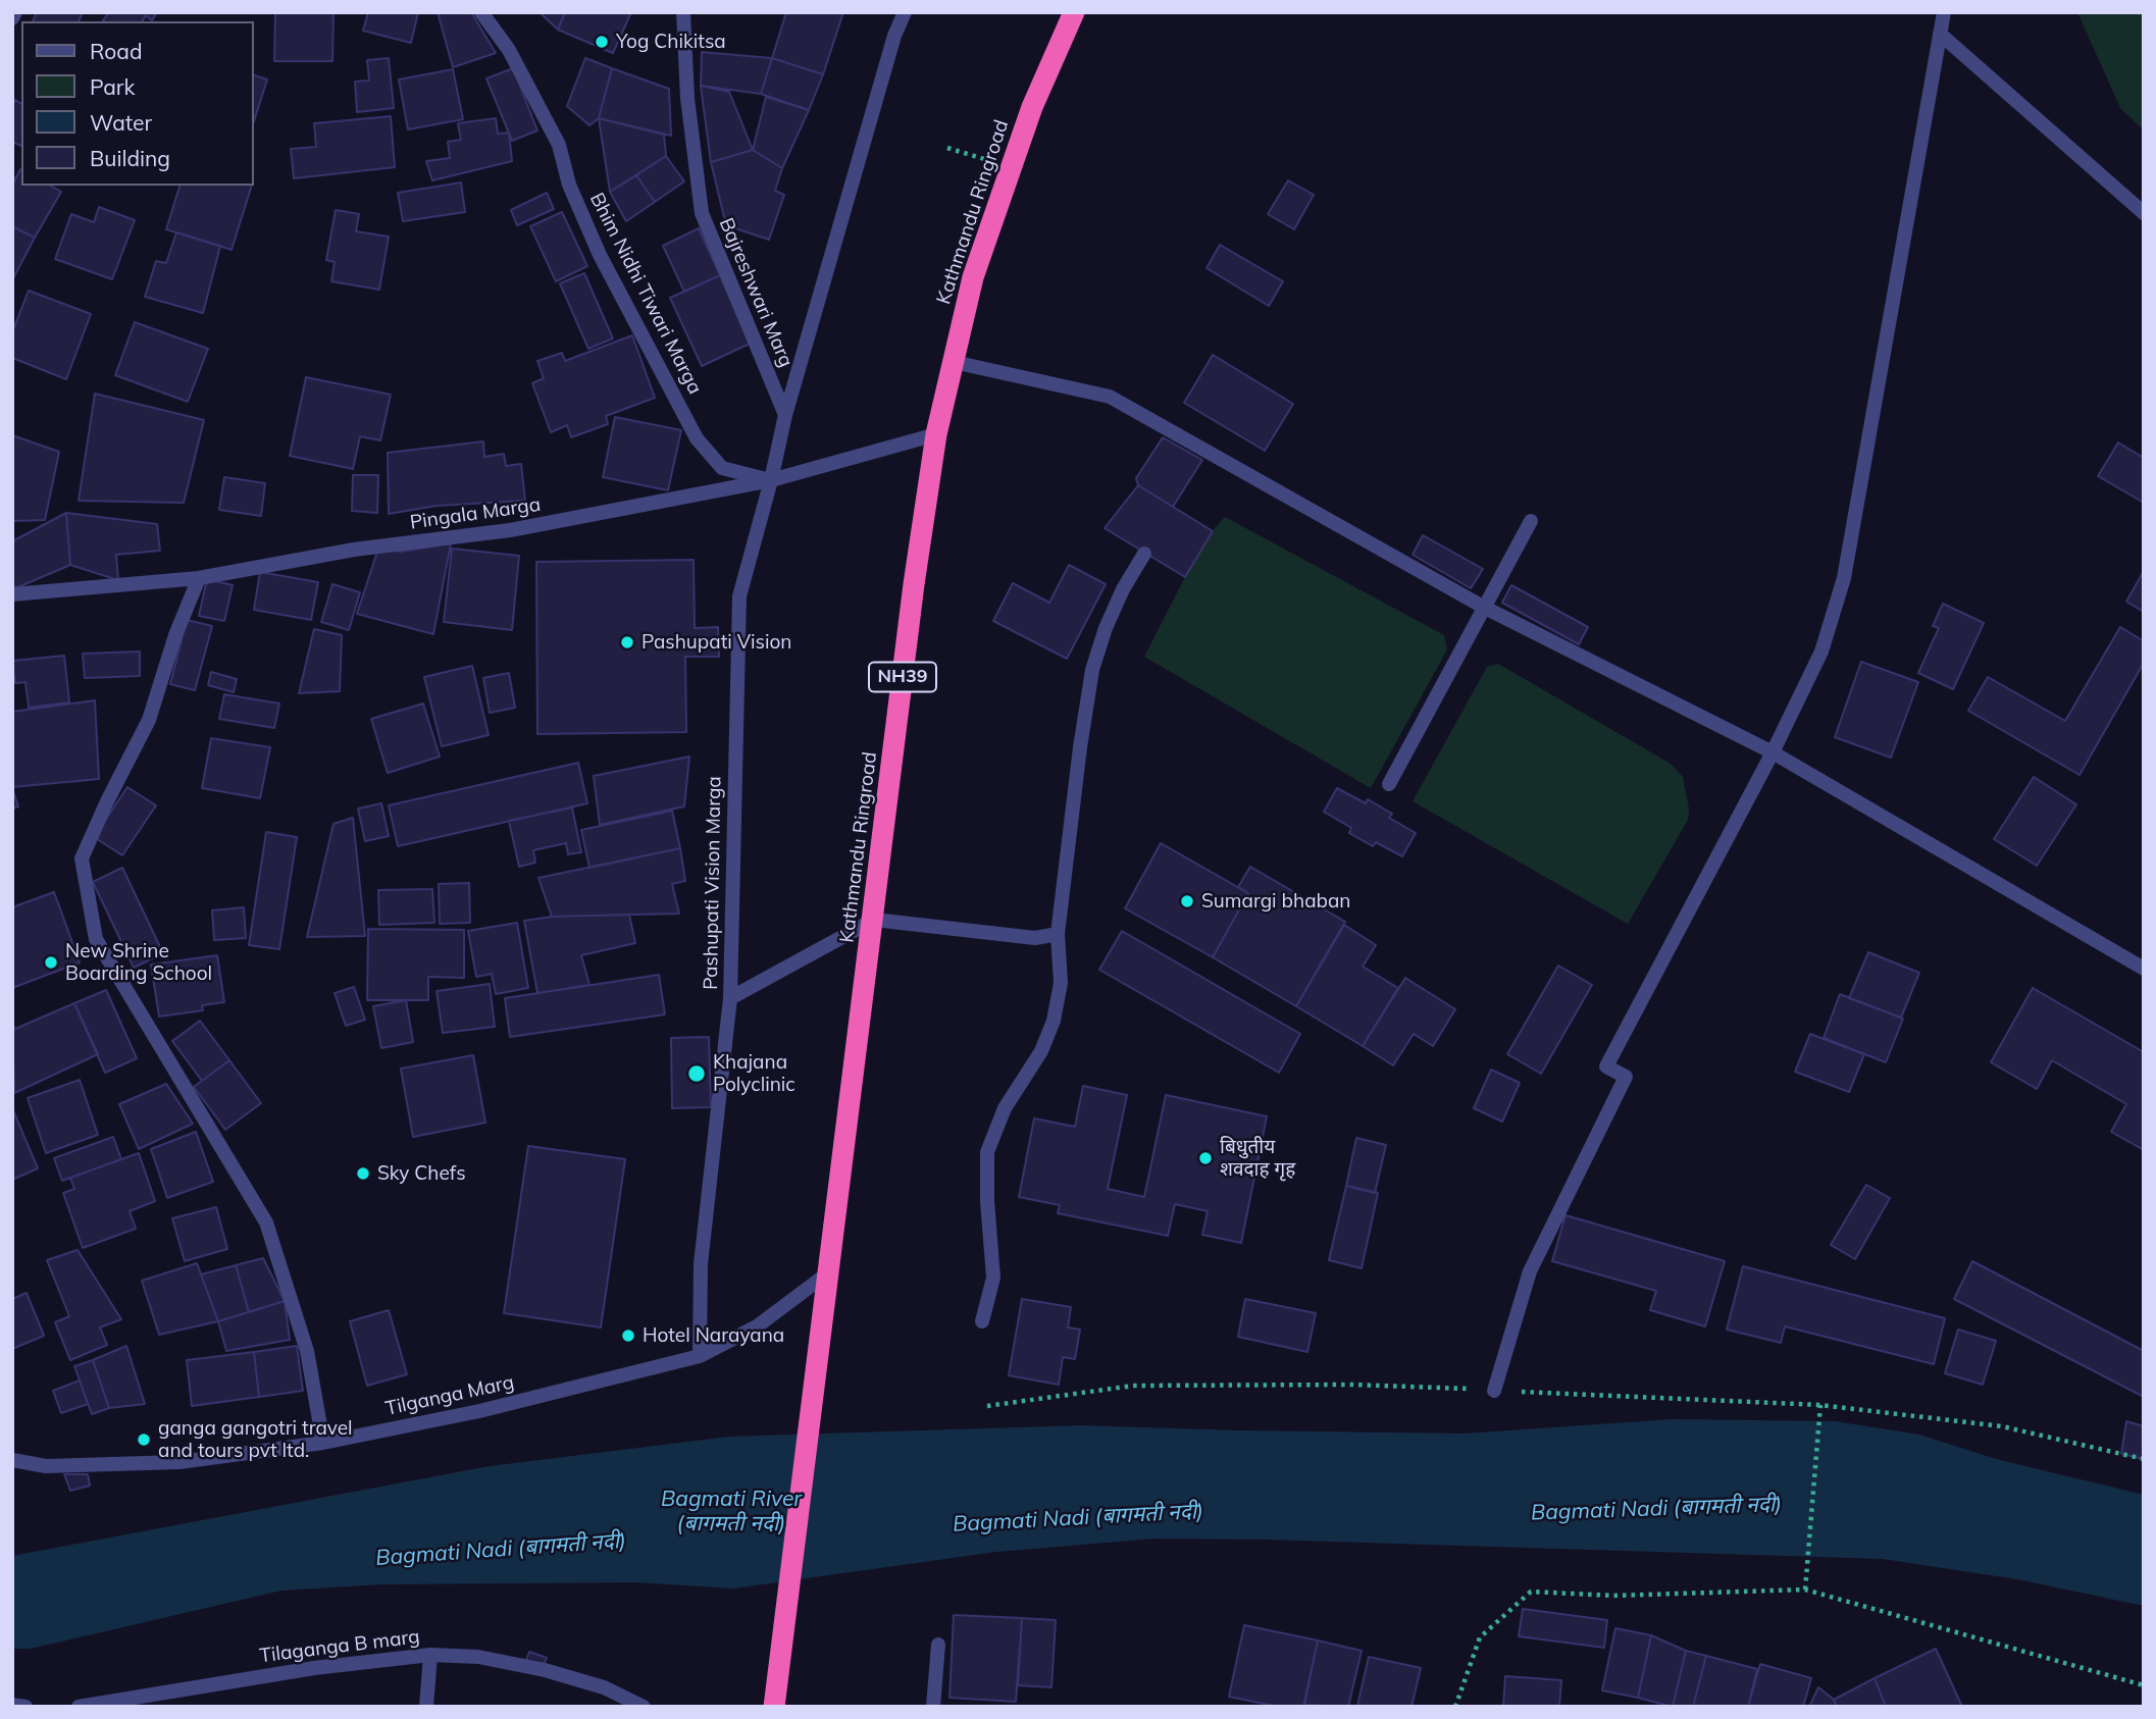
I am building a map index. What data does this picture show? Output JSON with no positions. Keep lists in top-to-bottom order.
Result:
{
  "streets": {
    "highway": ["Kathmandu Ringroad", "NH39"],
    "street": [
      "Bajreshwari Marg",
      "Bhim Nidhi Tiwari Marga",
      "Pingala Marga",
      "Pashupati Vision Marga",
      "Tilganga Marg",
      "Tilaganga B marg"
    ]
  },
  "crossings": [
    ["Kathmandu Ringroad", "Pingala Marga"],
    ["Kathmandu Ringroad", "Tilganga Marg"],
    ["Bajreshwari Marg", "Pashupati Vision Marga"],
    ["Bhim Nidhi Tiwari Marga", "Pingala Marga"],
    ["Bhim Nidhi Tiwari Marga", "Pashupati Vision Marga"],
    ["Pingala Marga", "Pashupati Vision Marga"],
    ["Pashupati Vision Marga", "Tilganga Marg"]
  ],
  "water": ["Bagmati River (बागमती नदी)", "Bagmati Nadi (बागमती नदी)"],
  "places": [
    "Yog Chikitsa",
    "Pashupati Vision",
    "Sumargi bhaban",
    "New Shrine Boarding School",
    "Khajana Polyclinic",
    "बिधुतीय शवदाह गृह",
    "Sky Chefs",
    "Hotel Narayana",
    "ganga gangotri travel and tours pvt ltd."
  ],
  "legend": [
    "Road",
    "Park",
    "Water",
    "Building"
  ]
}
